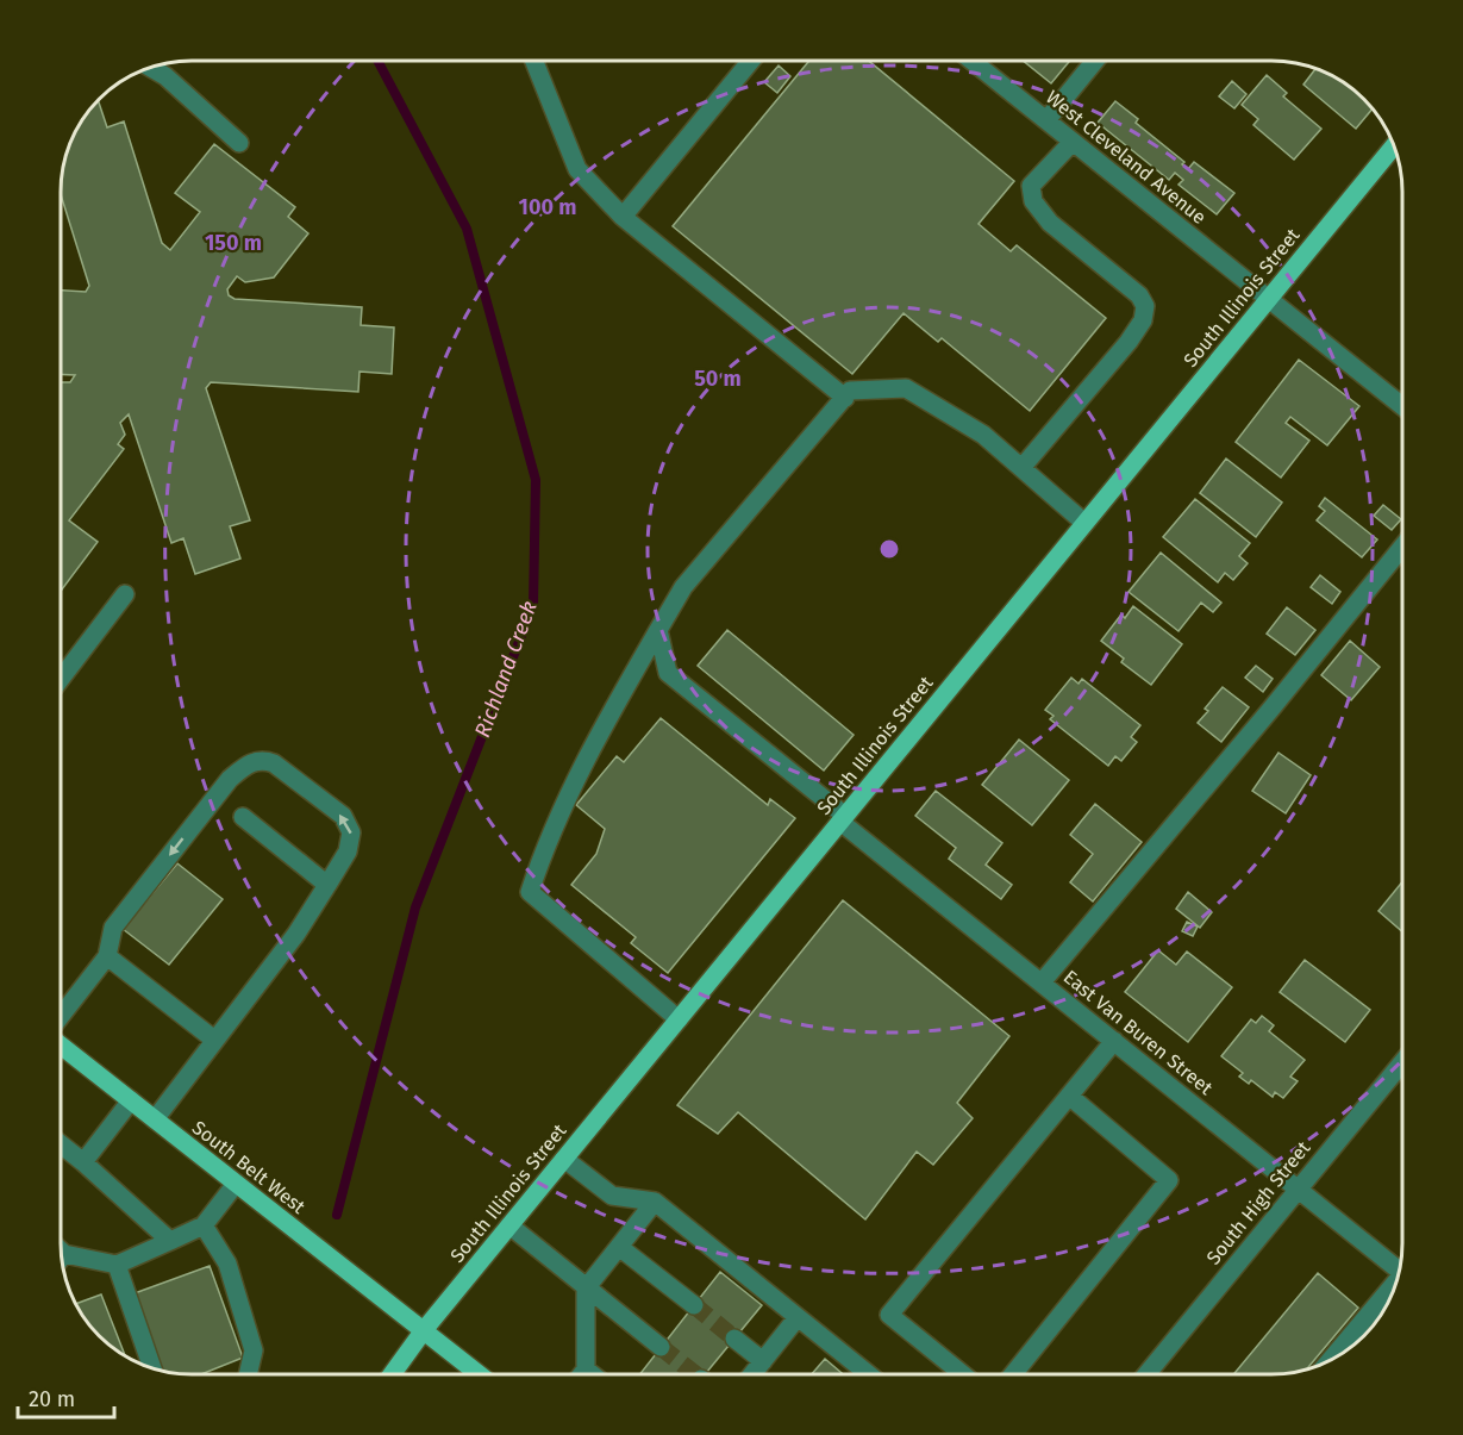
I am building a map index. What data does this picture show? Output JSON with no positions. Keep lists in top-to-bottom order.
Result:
{
  "streets": {
    "main road": ["South Illinois Street", "South Belt West"],
    "street": ["West Cleveland Avenue", "East Van Buren Street", "South High Street"]
  },
  "crossings": [
    ["West Cleveland Avenue", "South Illinois Street"],
    ["South Illinois Street", "East Van Buren Street"],
    ["South Illinois Street", "South Belt West"],
    ["East Van Buren Street", "South High Street"]
  ],
  "water": ["Richland Creek"],
  "scale_bar": "20 m",
  "rings": ["100 m", "150 m", "50 m"]
}
